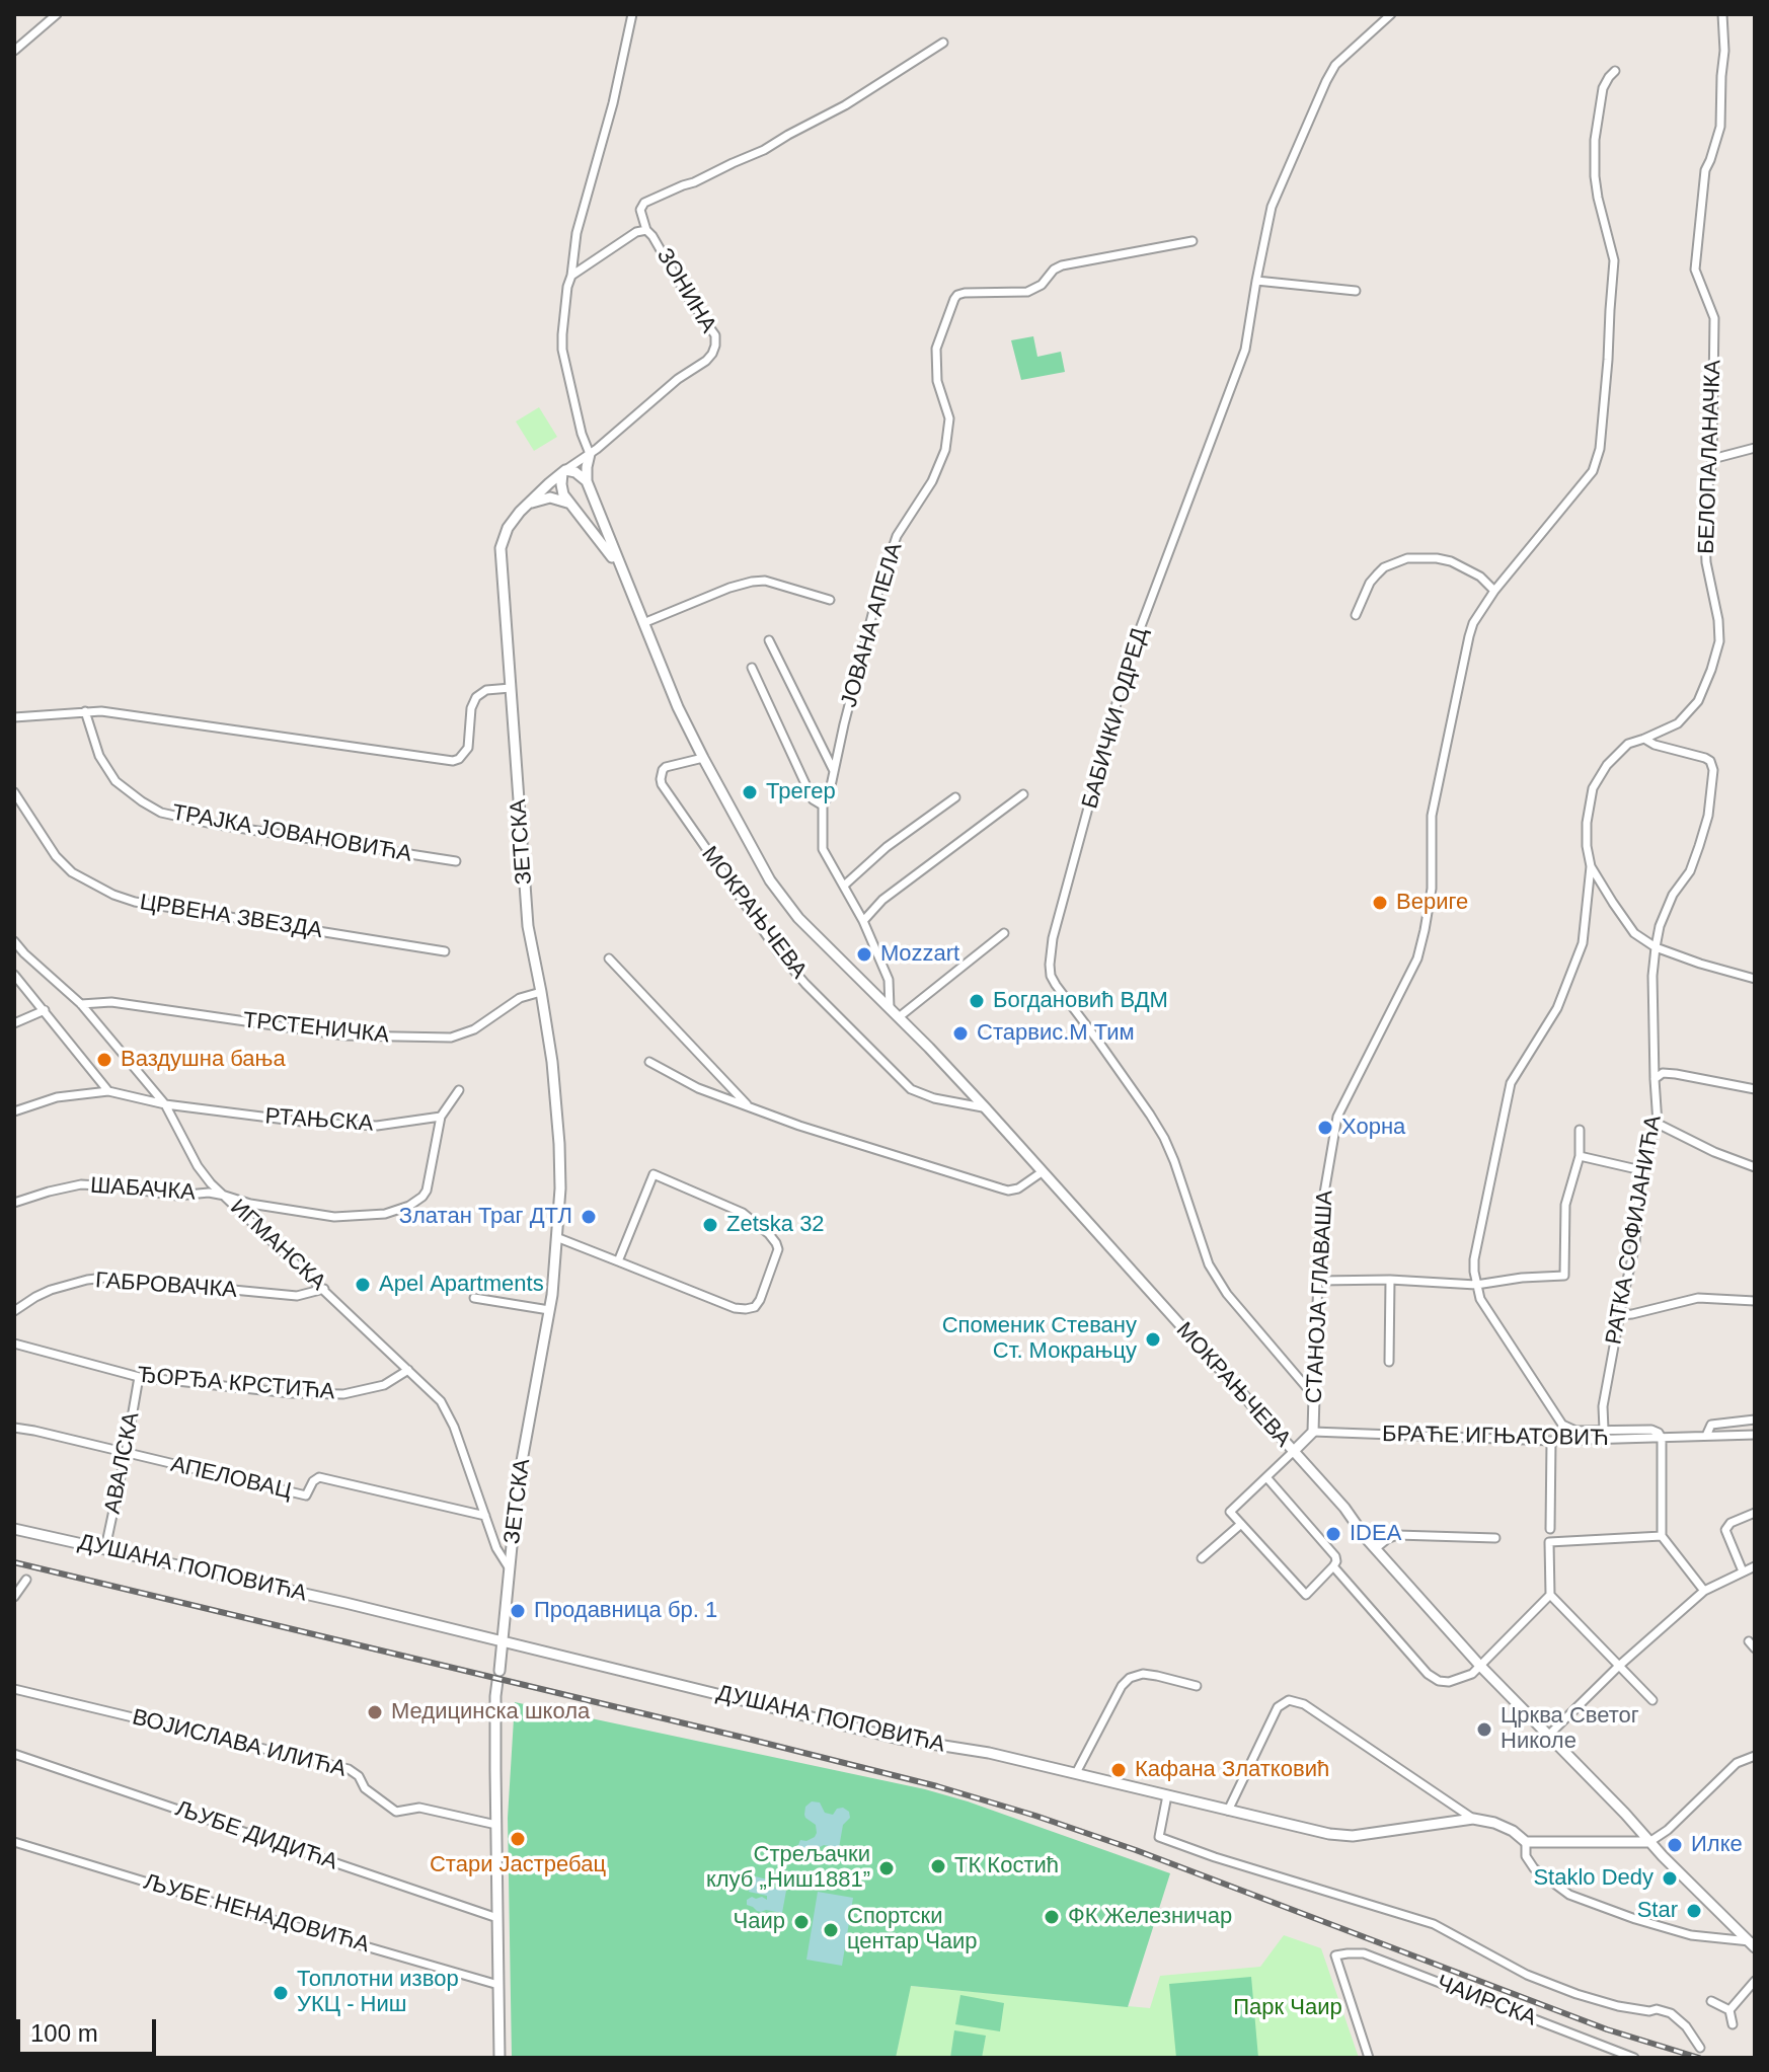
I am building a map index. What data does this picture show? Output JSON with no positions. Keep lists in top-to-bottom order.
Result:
{
  "streets": {
    "street": [
      "ЗОНИНА",
      "БЕЛОПАЛАНАЧКА",
      "ЈОВАНА АПЕЛА",
      "БАБИЧКИ ОДРЕД",
      "ТРАЈКА ЈОВАНОВИЋА",
      "ЗЕТСКА",
      "МОКРАЊЧЕВА",
      "ЦРВЕНА ЗВЕЗДА",
      "ТРСТЕНИЧКА",
      "РТАЊСКА",
      "ШАБАЧКА",
      "РАТКА СОФИЈАНИЋА",
      "ИГМАНСКА",
      "ГАБРОВАЧКА",
      "СТАНОЈА ГЛАВАША",
      "ЂОРЂА КРСТИЋА",
      "БРАЋЕ ИГЊАТОВИЋ",
      "АВАЛСКА",
      "АПЕЛОВАЦ",
      "ДУШАНА ПОПОВИЋА",
      "ВОЈИСЛАВА ИЛИЋА",
      "ЉУБЕ ДИДИЋА",
      "ЉУБЕ НЕНАДОВИЋА",
      "ЧАИРСКА"
    ]
  },
  "crossings": [
    ["ЗОНИНА", "ЗЕТСКА"],
    ["ЗОНИНА", "МОКРАЊЧЕВА"],
    ["БЕЛОПАЛАНАЧКА", "РАТКА СОФИЈАНИЋА"],
    ["БЕЛОПАЛАНАЧКА", "БРАЋЕ ИГЊАТОВИЋ"],
    ["ЈОВАНА АПЕЛА", "МОКРАЊЧЕВА"],
    ["БАБИЧКИ ОДРЕД", "СТАНОЈА ГЛАВАША"],
    ["ЗЕТСКА", "МОКРАЊЧЕВА"],
    ["ЗЕТСКА", "ТРСТЕНИЧКА"],
    ["ЗЕТСКА", "ИГМАНСКА"],
    ["ЗЕТСКА", "ДУШАНА ПОПОВИЋА"],
    ["ЗЕТСКА", "ВОЈИСЛАВА ИЛИЋА"],
    ["ЗЕТСКА", "ЉУБЕ ДИДИЋА"],
    ["ЗЕТСКА", "ЉУБЕ НЕНАДОВИЋА"],
    ["МОКРАЊЧЕВА", "ДУШАНА ПОПОВИЋА"],
    ["ТРСТЕНИЧКА", "ИГМАНСКА"],
    ["РТАЊСКА", "ШАБАЧКА"],
    ["РТАЊСКА", "ИГМАНСКА"],
    ["ШАБАЧКА", "ИГМАНСКА"],
    ["ИГМАНСКА", "ГАБРОВАЧКА"],
    ["ИГМАНСКА", "ЂОРЂА КРСТИЋА"],
    ["ИГМАНСКА", "АПЕЛОВАЦ"],
    ["СТАНОЈА ГЛАВАША", "БРАЋЕ ИГЊАТОВИЋ"],
    ["ЂОРЂА КРСТИЋА", "АВАЛСКА"],
    ["АВАЛСКА", "АПЕЛОВАЦ"],
    ["АВАЛСКА", "ДУШАНА ПОПОВИЋА"]
  ],
  "parks": ["Парк Чаир"],
  "places": [
    "Трегер",
    "Вериге",
    "Mozzart",
    "Богдановић ВДМ",
    "Старвис.М Тим",
    "Ваздушна бања",
    "Хорна",
    "Златан Траг ДТЛ",
    "Zetska 32",
    "Apel Apartments",
    "Споменик Стевану Ст. Мокрањцу",
    "IDEA",
    "Продавница бр. 1",
    "Медицинска школа",
    "Црква Светог Николе",
    "Кафана Златковић",
    "Стари Јастребац",
    "Илке",
    "ТК Костић",
    "Стрељачки клуб „Ниш1881”",
    "Staklo Dedy",
    "Star",
    "ФК Железничар",
    "Чаир",
    "Спортски центар Чаир",
    "Топлотни извор УКЦ - Ниш"
  ],
  "scale_bar": "100 m"
}
